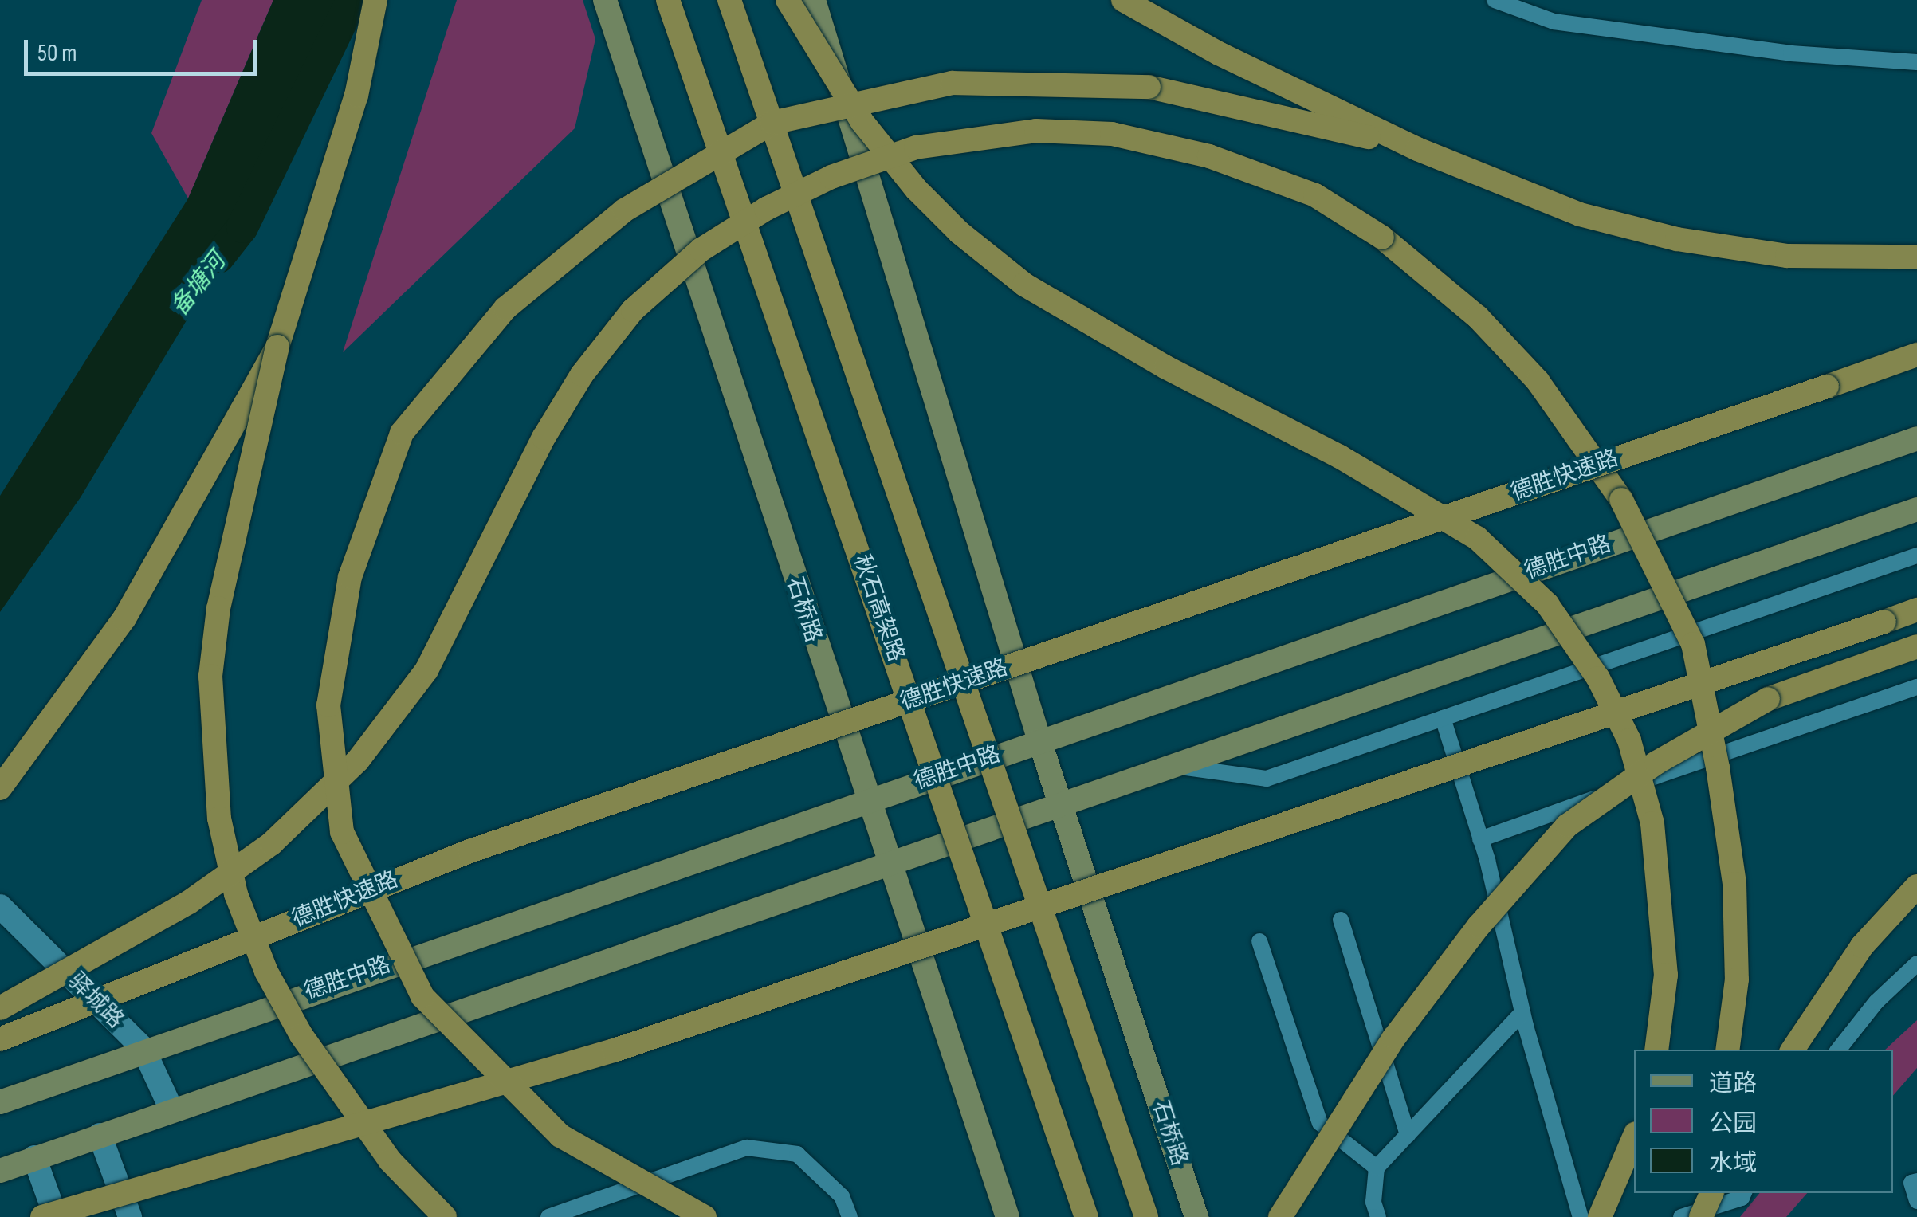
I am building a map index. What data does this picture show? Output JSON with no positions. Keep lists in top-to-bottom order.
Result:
{
  "streets": {
    "highway": ["德胜快速路", "秋石高架路"],
    "main road": ["德胜中路", "石桥路"],
    "street": ["驿城路"]
  },
  "crossings": [
    ["德胜中路", "石桥路"],
    ["德胜中路", "驿城路"]
  ],
  "water": ["备塘河"],
  "legend": ["道路", "公园", "水域"],
  "scale_bar": "50 m"
}
